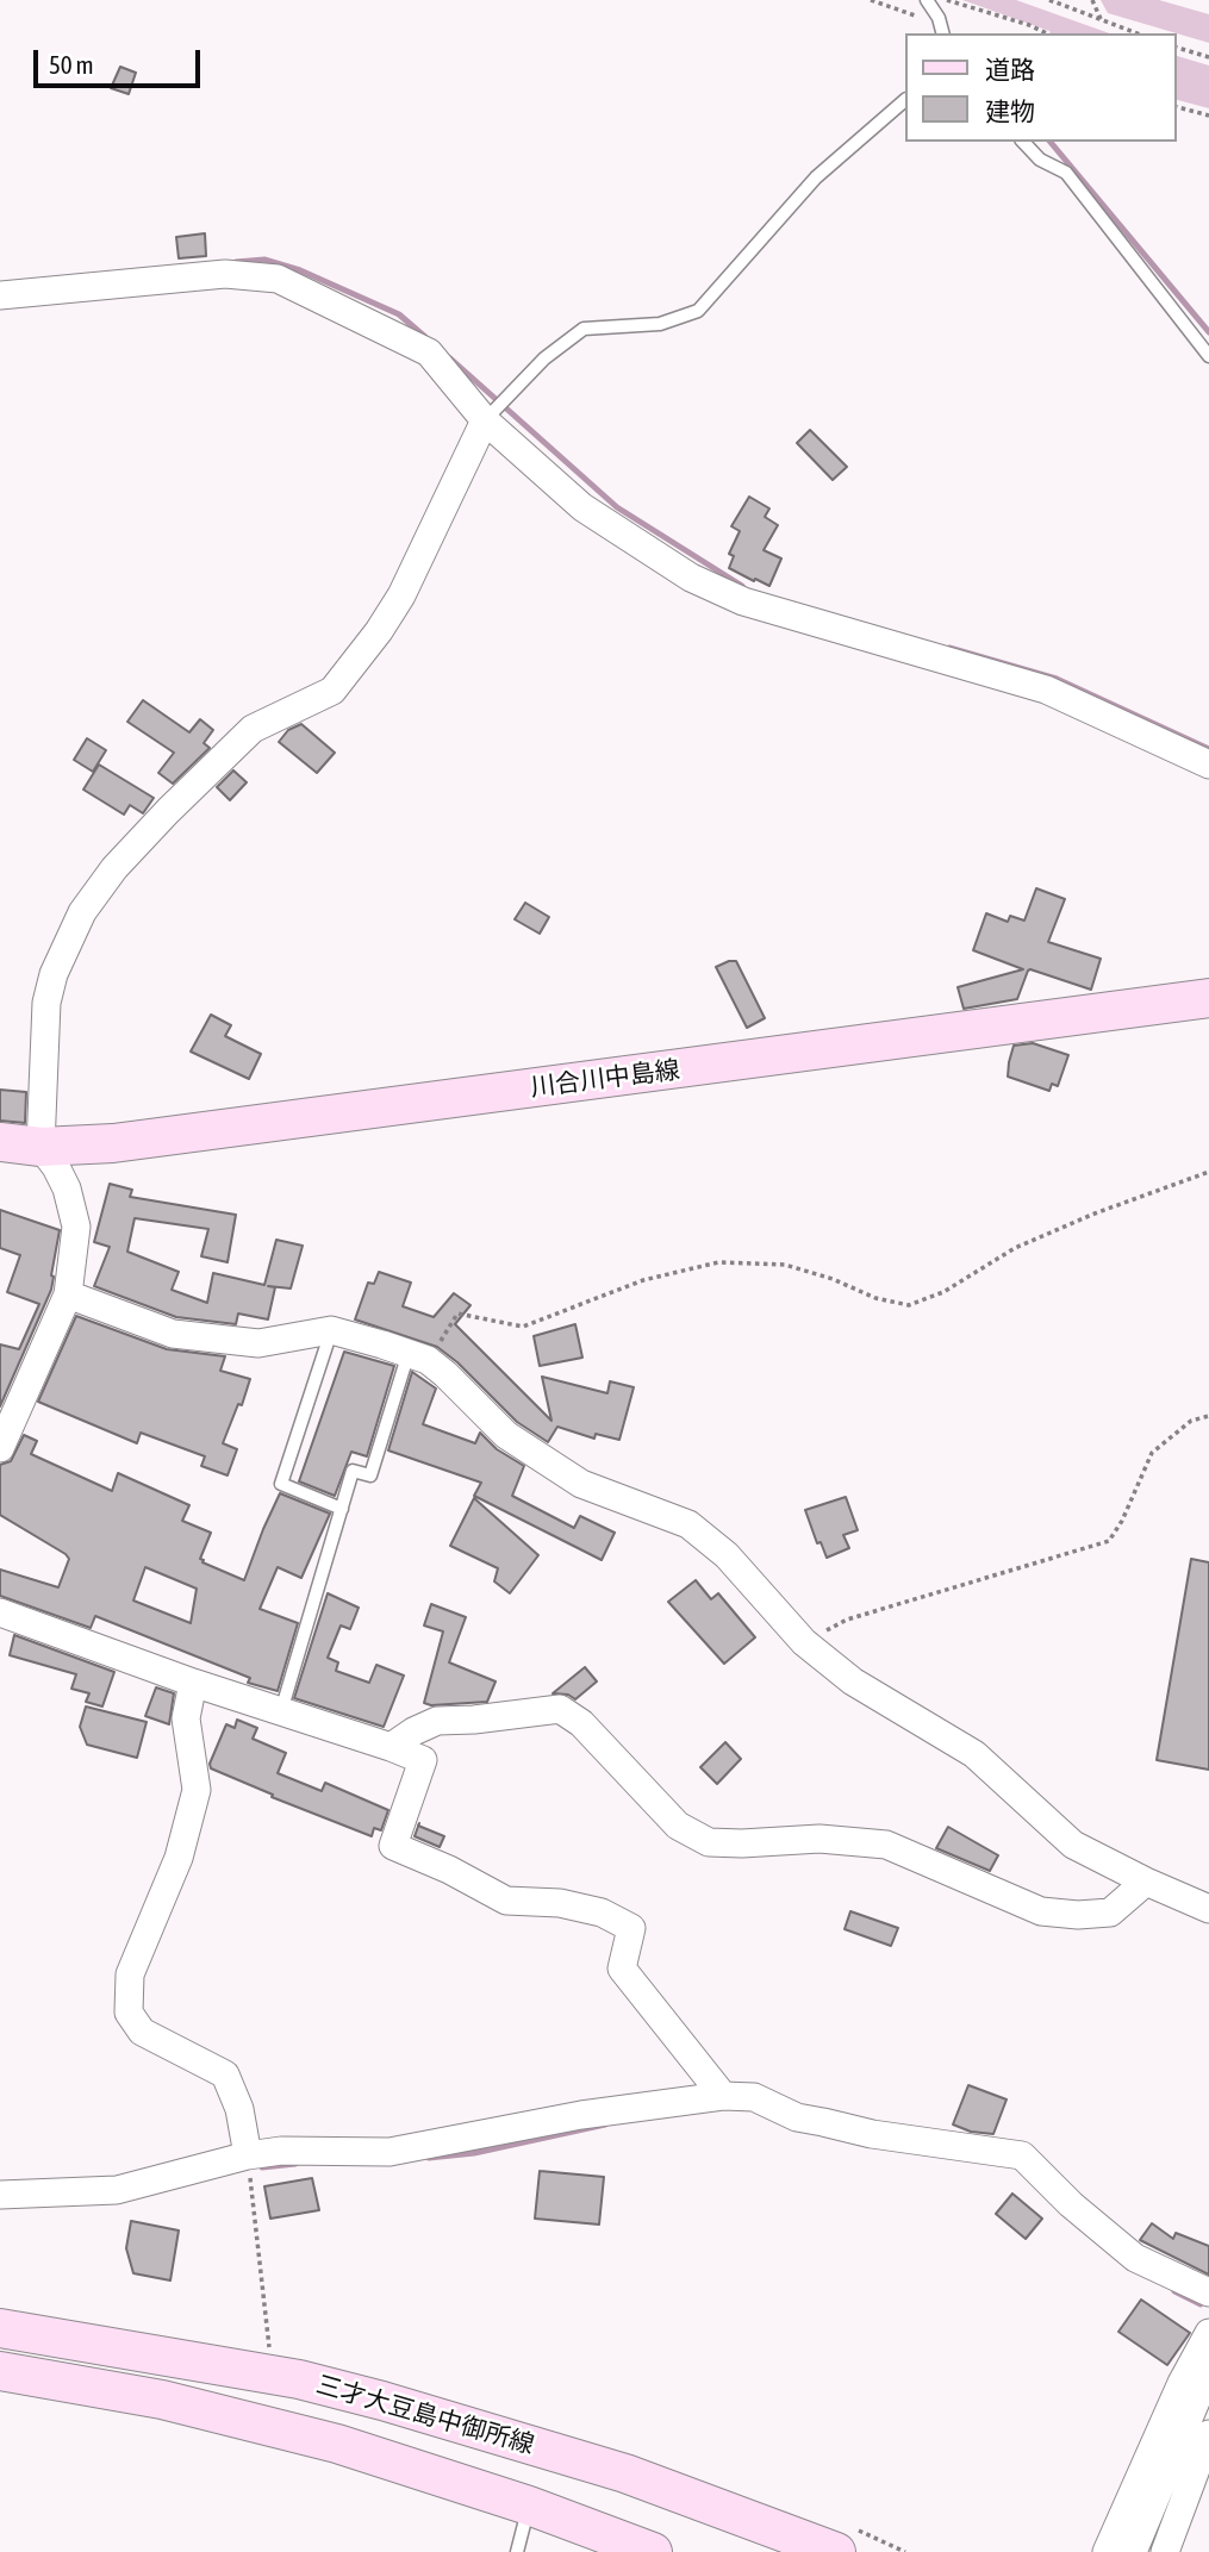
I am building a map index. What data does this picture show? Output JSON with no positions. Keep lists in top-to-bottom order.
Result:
{
  "streets": {
    "main road": ["川合川中島線", "三才大豆島中御所線"]
  },
  "legend": ["道路", "建物"],
  "scale_bar": "50 m"
}
